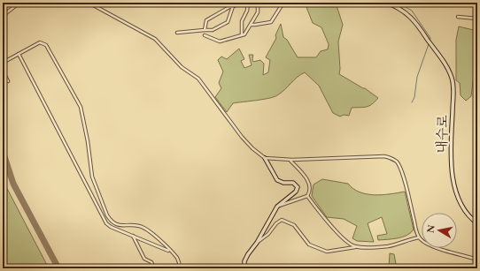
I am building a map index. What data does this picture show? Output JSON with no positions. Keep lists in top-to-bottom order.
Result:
{
  "streets": {
    "street": ["내수로"]
  },
  "north": "left"
}
